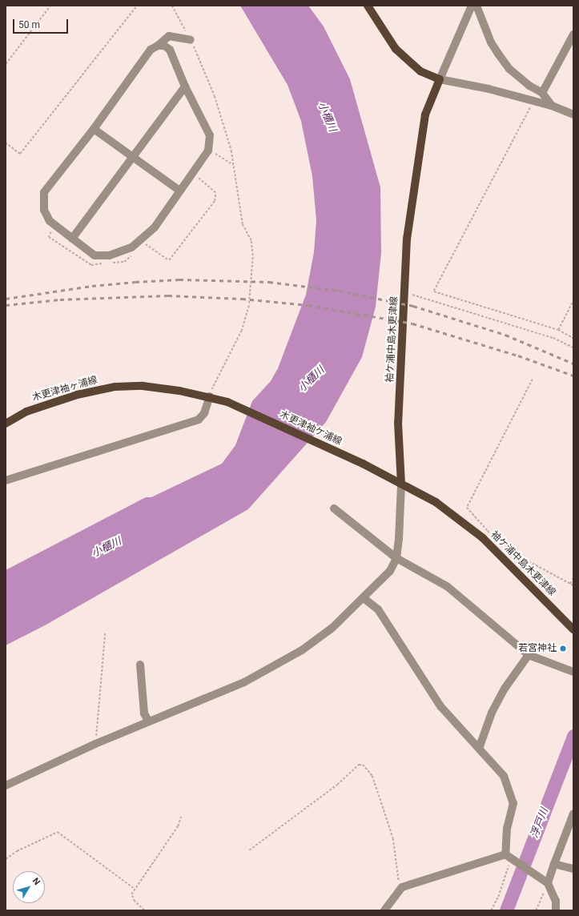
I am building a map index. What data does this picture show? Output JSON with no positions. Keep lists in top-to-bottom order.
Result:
{
  "streets": {
    "main road": ["袖ケ浦中島木更津線", "木更津袖ヶ浦線", "木更津袖ケ浦線"]
  },
  "crossings": [
    ["袖ケ浦中島木更津線", "木更津袖ケ浦線"],
    ["木更津袖ヶ浦線", "木更津袖ケ浦線"]
  ],
  "water": ["小櫃川", "浮戸川"],
  "places": ["若宮神社"],
  "scale_bar": "50 m",
  "north": "top right"
}
